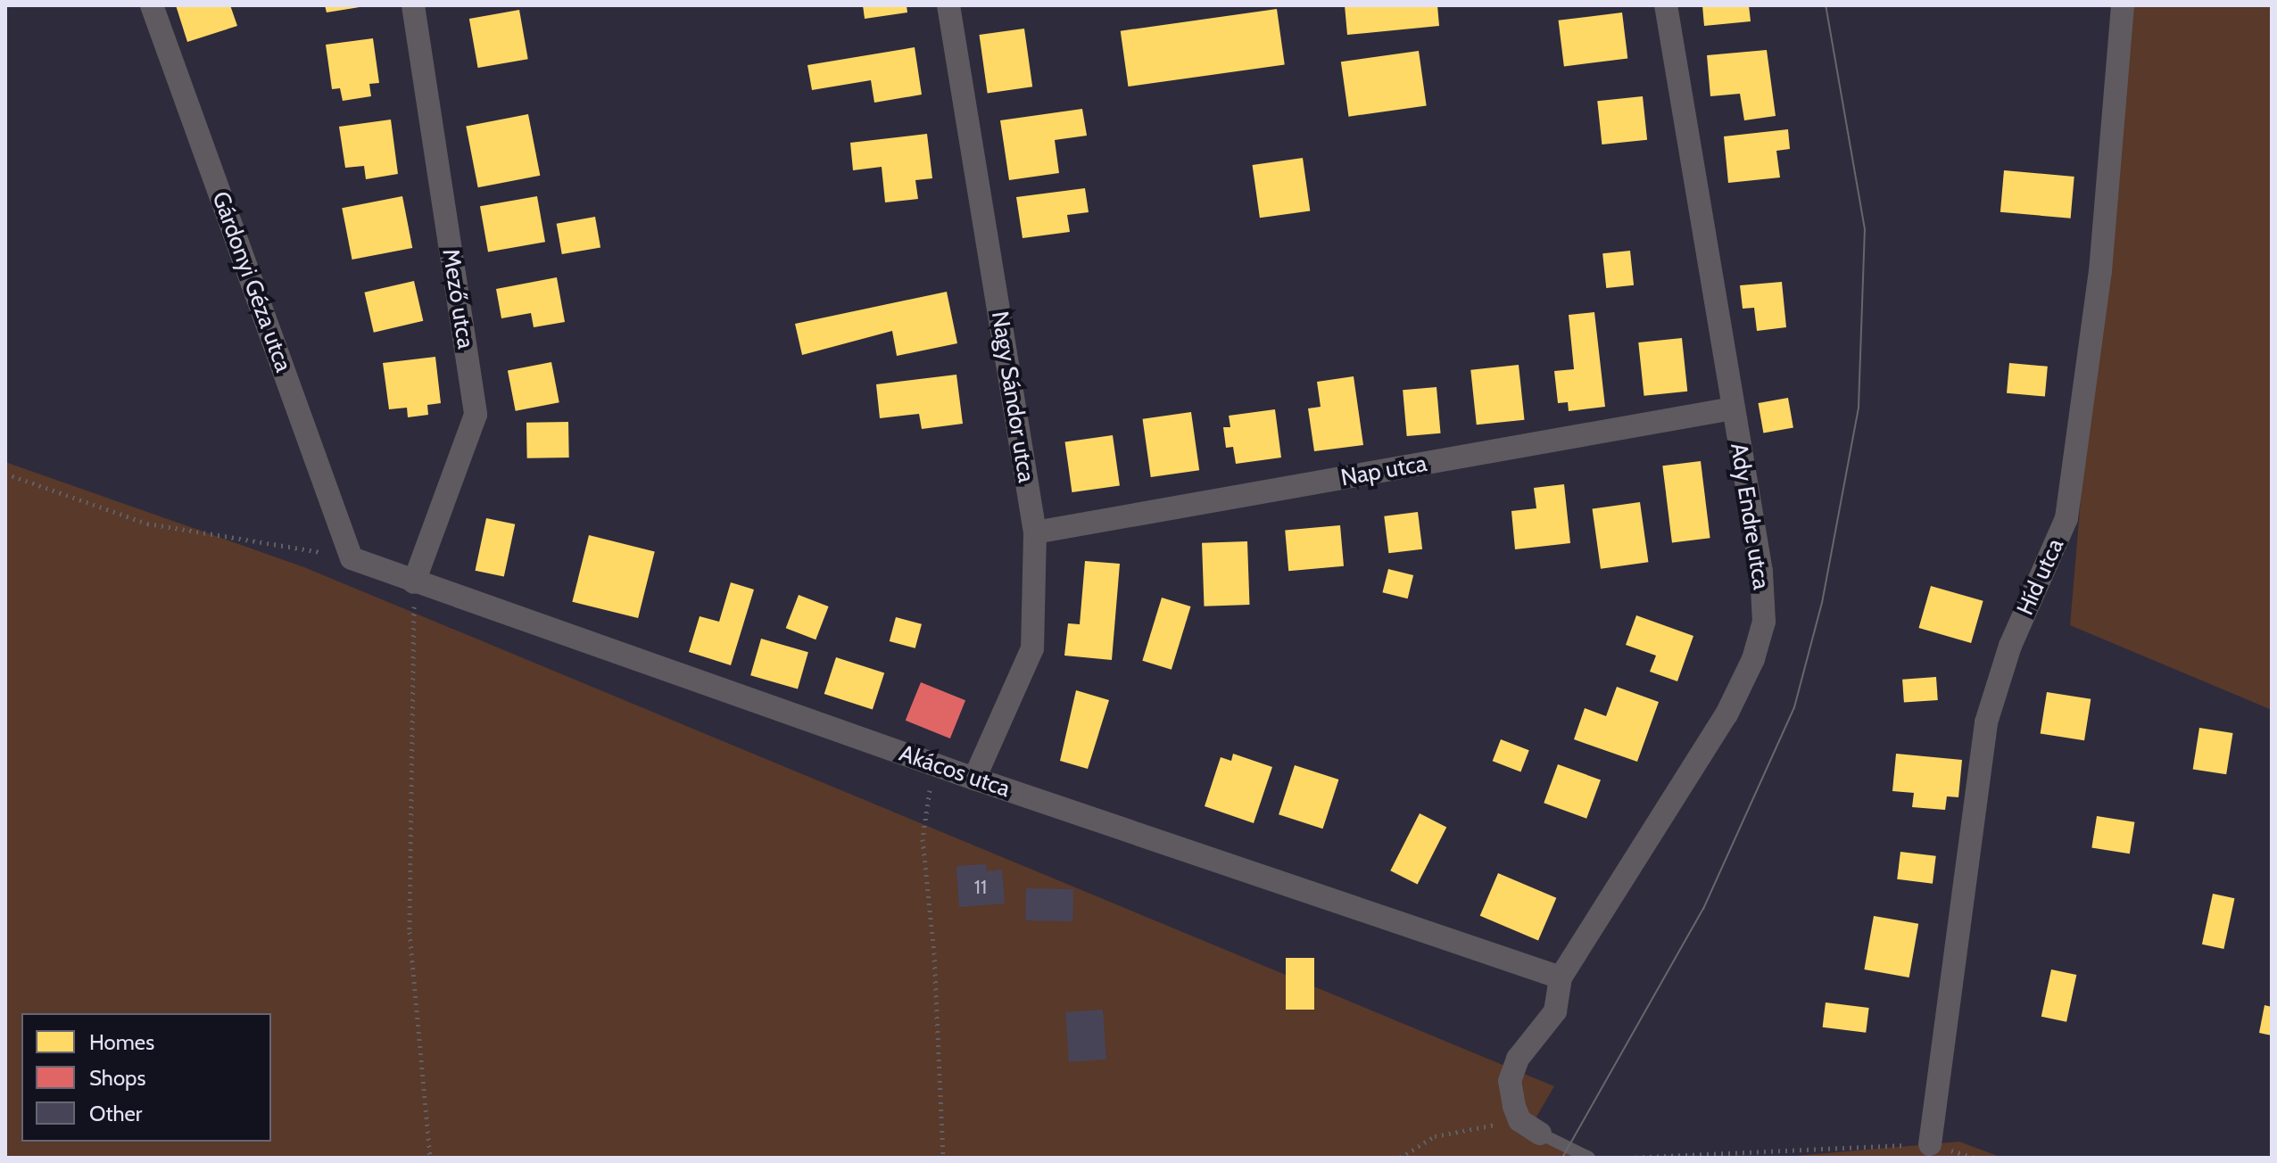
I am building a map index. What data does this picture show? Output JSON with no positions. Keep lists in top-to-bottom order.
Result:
{
  "streets": {
    "street": [
      "Gárdonyi Géza utca",
      "Mező utca",
      "Nagy Sándor utca",
      "Nap utca",
      "Ady Endre utca",
      "Híd utca",
      "Akácos utca"
    ]
  },
  "crossings": [
    ["Gárdonyi Géza utca", "Akácos utca"],
    ["Mező utca", "Akácos utca"],
    ["Nagy Sándor utca", "Nap utca"],
    ["Nagy Sándor utca", "Akácos utca"],
    ["Nap utca", "Ady Endre utca"],
    ["Ady Endre utca", "Akácos utca"]
  ],
  "house_numbers": ["11"],
  "legend": ["Homes", "Shops", "Other"]
}
